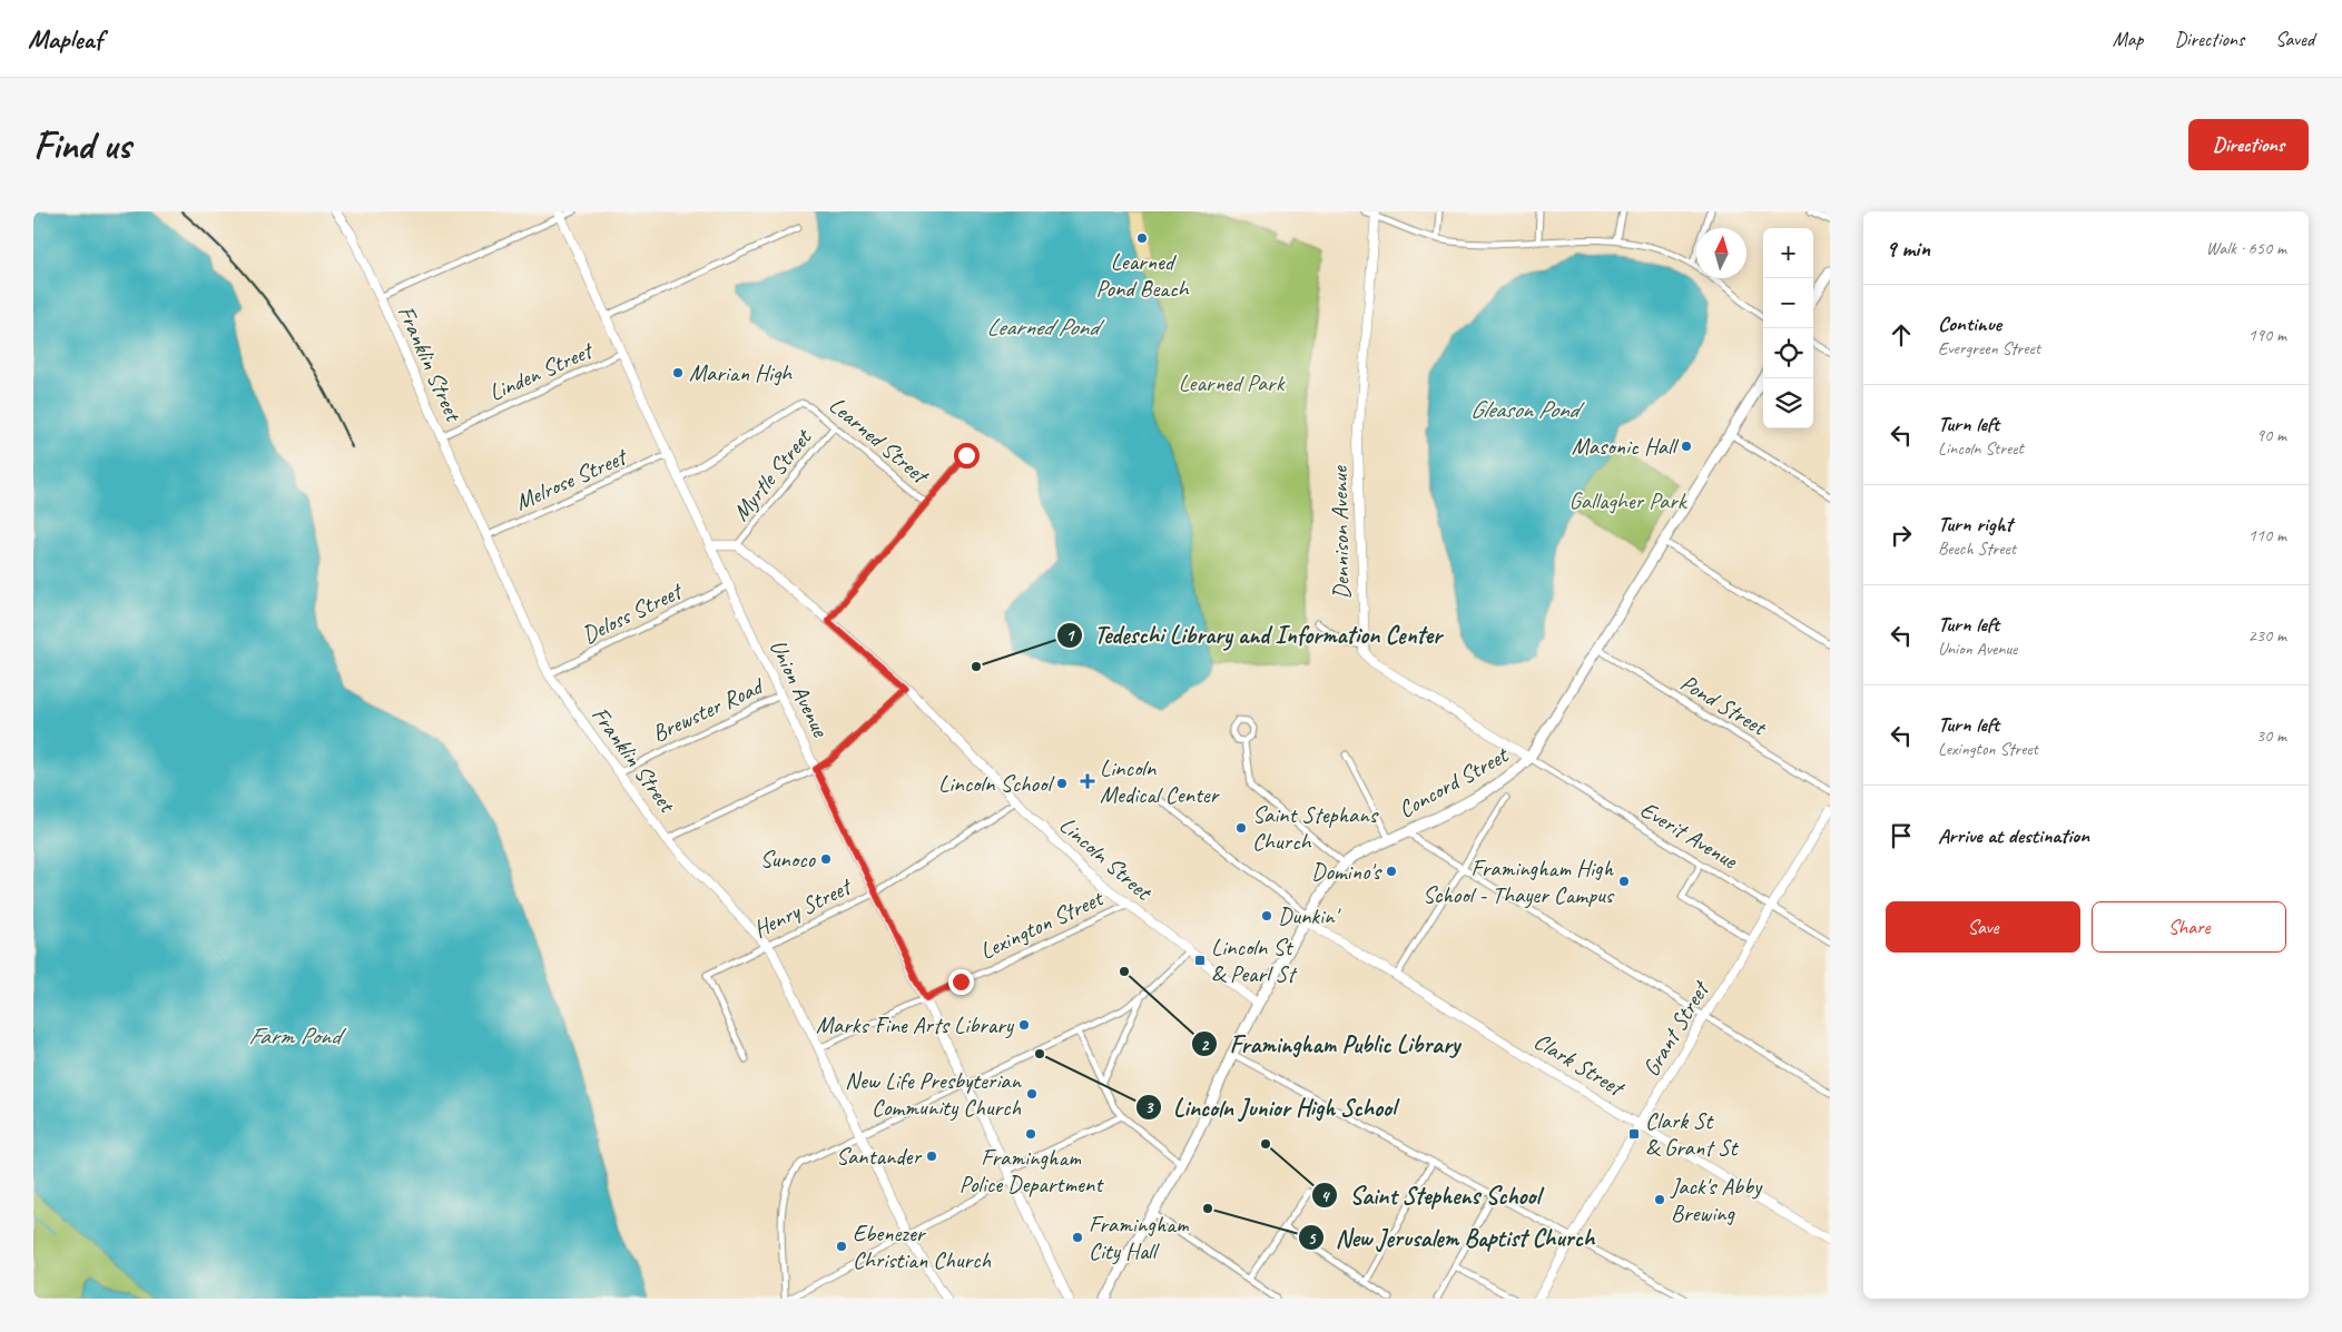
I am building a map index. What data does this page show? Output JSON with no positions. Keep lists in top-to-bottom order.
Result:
{
  "streets": {
    "main road": ["Concord Street"],
    "street": [
      "Franklin Street",
      "Linden Street",
      "Learned Street",
      "Myrtle Street",
      "Melrose Street",
      "Dennison Avenue",
      "Deloss Street",
      "Union Avenue",
      "Pond Street",
      "Brewster Road",
      "Everit Avenue",
      "Lincoln Street",
      "Henry Street",
      "Lexington Street",
      "Grant Street",
      "Clark Street"
    ]
  },
  "crossings": [
    ["Franklin Street", "Linden Street"],
    ["Franklin Street", "Melrose Street"],
    ["Franklin Street", "Deloss Street"],
    ["Franklin Street", "Brewster Road"],
    ["Franklin Street", "Henry Street"],
    ["Franklin Street", "Lexington Street"],
    ["Linden Street", "Union Avenue"],
    ["Learned Street", "Myrtle Street"],
    ["Learned Street", "Union Avenue"],
    ["Myrtle Street", "Lincoln Street"],
    ["Melrose Street", "Union Avenue"],
    ["Deloss Street", "Union Avenue"],
    ["Union Avenue", "Brewster Road"],
    ["Union Avenue", "Henry Street"],
    ["Union Avenue", "Lexington Street"],
    ["Pond Street", "Concord Street"],
    ["Concord Street", "Everit Avenue"],
    ["Concord Street", "Lincoln Street"],
    ["Concord Street", "Clark Street"],
    ["Everit Avenue", "Grant Street"],
    ["Lincoln Street", "Henry Street"],
    ["Lincoln Street", "Lexington Street"],
    ["Grant Street", "Clark Street"]
  ],
  "water": ["Learned Pond", "Gleason Pond", "Farm Pond"],
  "parks": ["Learned Park", "Gallagher Park"],
  "places": {
    "other": [
      "Learned Pond Beach",
      "Marian High",
      "Masonic Hall",
      "Tedeschi Library and Information Center",
      "Lincoln School",
      "Saint Stephans Church",
      "Sunoco",
      "Domino's",
      "Framingham High School - Thayer Campus",
      "Dunkin'",
      "Framingham Public Library",
      "Marks Fine Arts Library",
      "Lincoln Junior High School",
      "New Life Presbyterian Community Church",
      "Framingham Police Department",
      "Saint Stephens School",
      "Santander",
      "Jack's Abby Brewing",
      "New Jerusalem Baptist Church",
      "Framingham City Hall",
      "Ebenezer Christian Church"
    ],
    "health": ["Lincoln Medical Center"],
    "transit": ["Lincoln St & Pearl St", "Clark St & Grant St"]
  },
  "north": "top",
  "page": {
    "header": "Mapleaf",
    "nav": ["Map", "Directions", "Saved"],
    "buttons": [
      "Directions",
      ["Save", "Share"]
    ],
    "title": "Find us",
    "heading": ["9 min", "Walk · 650 m"],
    "map_buttons": ["+", "−"],
    "list": [
      ["Continue", "Evergreen Street", "190 m"],
      ["Turn left", "Lincoln Street", "90 m"],
      ["Turn right", "Beech Street", "110 m"],
      ["Turn left", "Union Avenue", "230 m"],
      ["Turn left", "Lexington Street", "30 m"],
      "Arrive at destination"
    ]
  }
}
